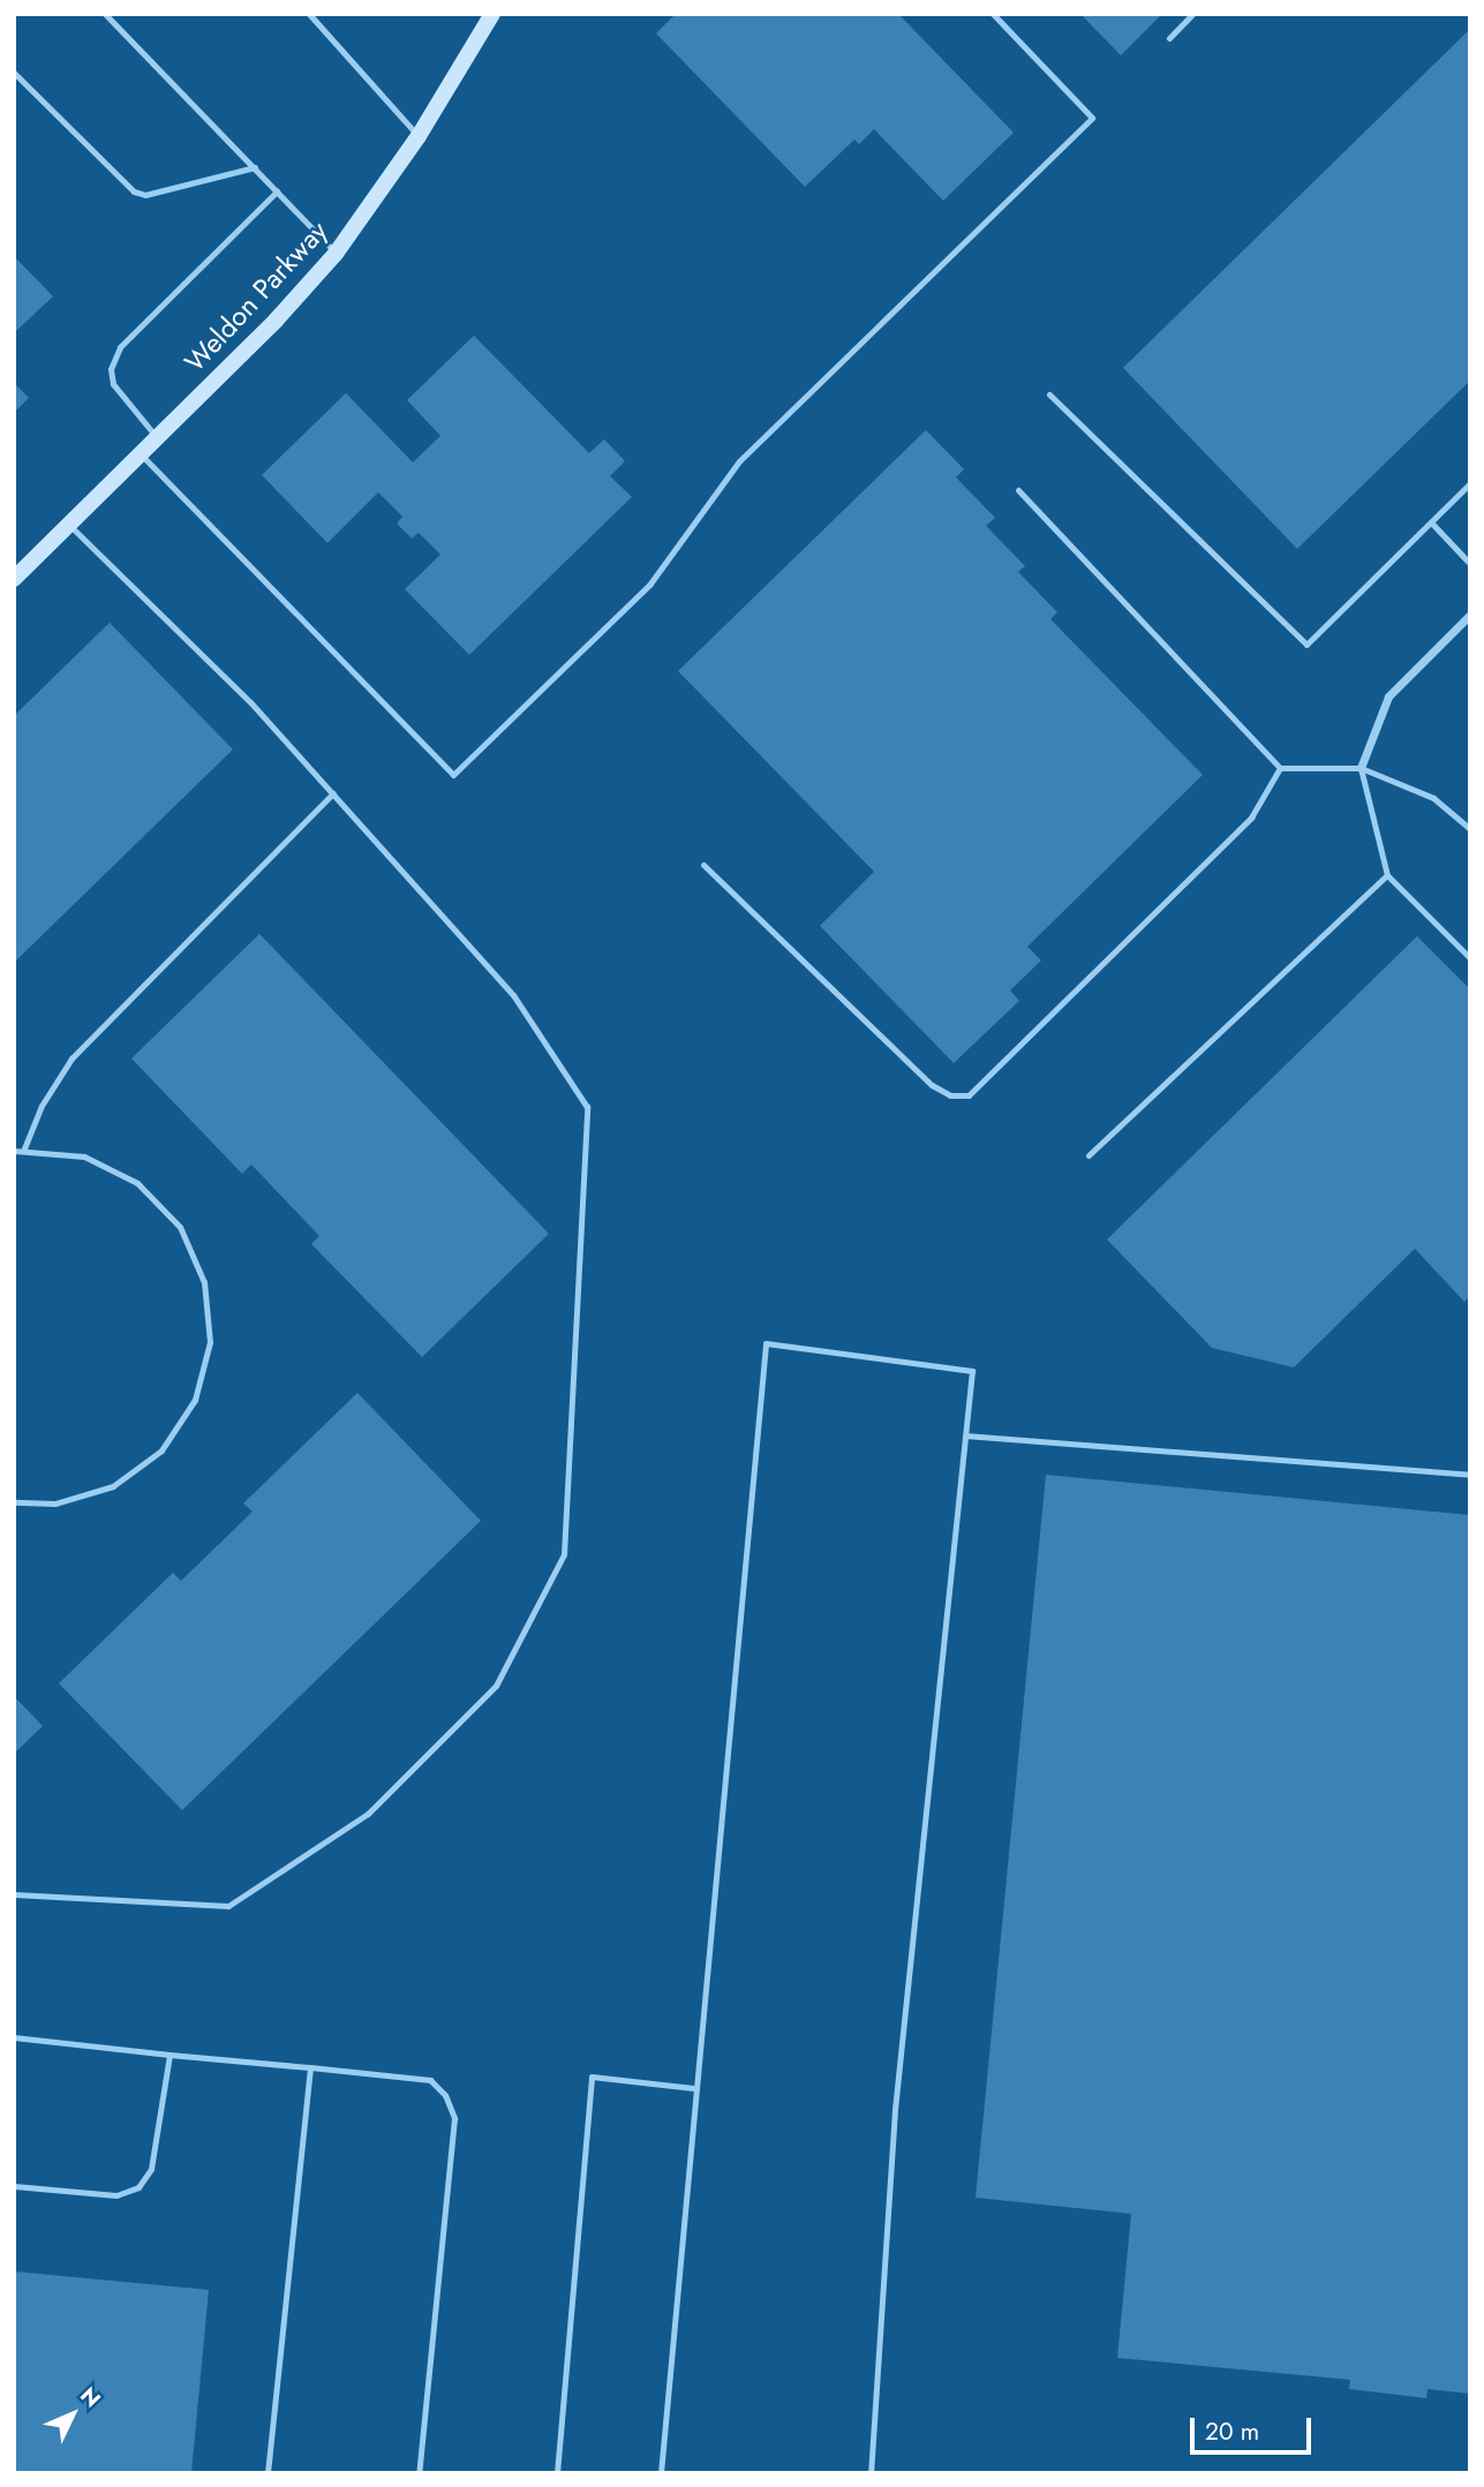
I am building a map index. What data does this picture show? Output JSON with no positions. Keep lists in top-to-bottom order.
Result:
{
  "streets": {
    "street": ["Weldon Parkway"]
  },
  "scale_bar": "20 m",
  "north": "top right"
}
